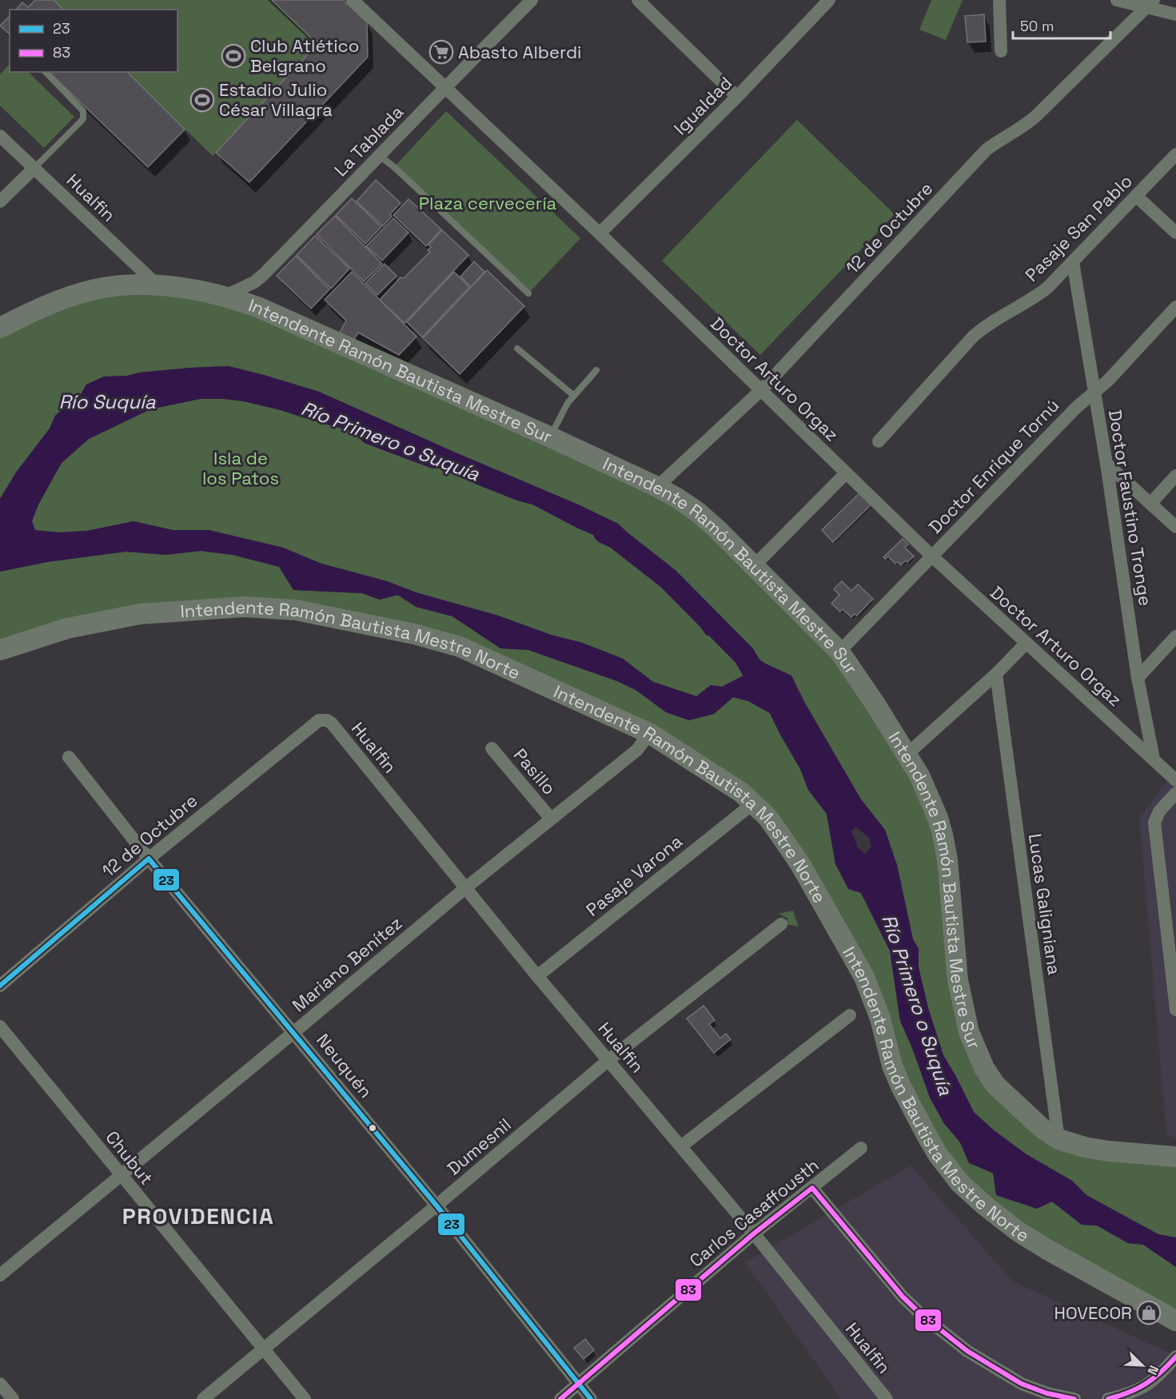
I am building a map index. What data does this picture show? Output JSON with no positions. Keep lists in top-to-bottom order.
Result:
{
  "streets": {
    "main road": ["Intendente Ramón Bautista Mestre Sur", "Intendente Ramón Bautista Mestre Norte"],
    "street": [
      "Igualdad",
      "La Tablada",
      "Hualfin",
      "12 de Octubre",
      "Pasaje San Pablo",
      "Doctor Arturo Orgaz",
      "Doctor Enrique Tornú",
      "Doctor Faustino Tronge",
      "Pasillo",
      "Pasaje Varona",
      "Lucas Galigniana",
      "Mariano Benítez",
      "Neuquén",
      "Dumesnil",
      "Chubut",
      "Carlos Casaffousth"
    ]
  },
  "crossings": [
    ["Igualdad", "Doctor Arturo Orgaz"],
    ["La Tablada", "Intendente Ramón Bautista Mestre Sur"],
    ["La Tablada", "Doctor Arturo Orgaz"],
    ["Hualfin", "12 de Octubre"],
    ["Hualfin", "Intendente Ramón Bautista Mestre Sur"],
    ["Hualfin", "Pasaje Varona"],
    ["Hualfin", "Mariano Benítez"],
    ["Hualfin", "Dumesnil"],
    ["Hualfin", "Carlos Casaffousth"],
    ["12 de Octubre", "Intendente Ramón Bautista Mestre Sur"],
    ["12 de Octubre", "Doctor Arturo Orgaz"],
    ["12 de Octubre", "Neuquén"],
    ["Pasaje San Pablo", "Doctor Faustino Tronge"],
    ["Intendente Ramón Bautista Mestre Sur", "Doctor Enrique Tornú"],
    ["Intendente Ramón Bautista Mestre Sur", "Lucas Galigniana"],
    ["Doctor Arturo Orgaz", "Doctor Enrique Tornú"],
    ["Doctor Arturo Orgaz", "Doctor Faustino Tronge"],
    ["Doctor Enrique Tornú", "Doctor Faustino Tronge"],
    ["Intendente Ramón Bautista Mestre Norte", "Pasaje Varona"],
    ["Intendente Ramón Bautista Mestre Norte", "Mariano Benítez"],
    ["Pasillo", "Mariano Benítez"],
    ["Mariano Benítez", "Neuquén"],
    ["Mariano Benítez", "Chubut"],
    ["Neuquén", "Dumesnil"],
    ["Neuquén", "Carlos Casaffousth"],
    ["Dumesnil", "Chubut"]
  ],
  "districts": ["PROVIDENCIA"],
  "water": ["Río Suquía", "Río Primero o Suquía"],
  "parks": ["Plaza cervecería", "Isla de los Patos"],
  "places": {
    "supermarket": ["Abasto Alberdi"],
    "sports": ["Club Atlético Belgrano", "Estadio Julio César Villagra"],
    "shop": ["HOVECOR"]
  },
  "lines": ["transit line 23", "transit line 83"],
  "legend": ["23", "83"],
  "scale_bar": "50 m",
  "north": "bottom right"
}
